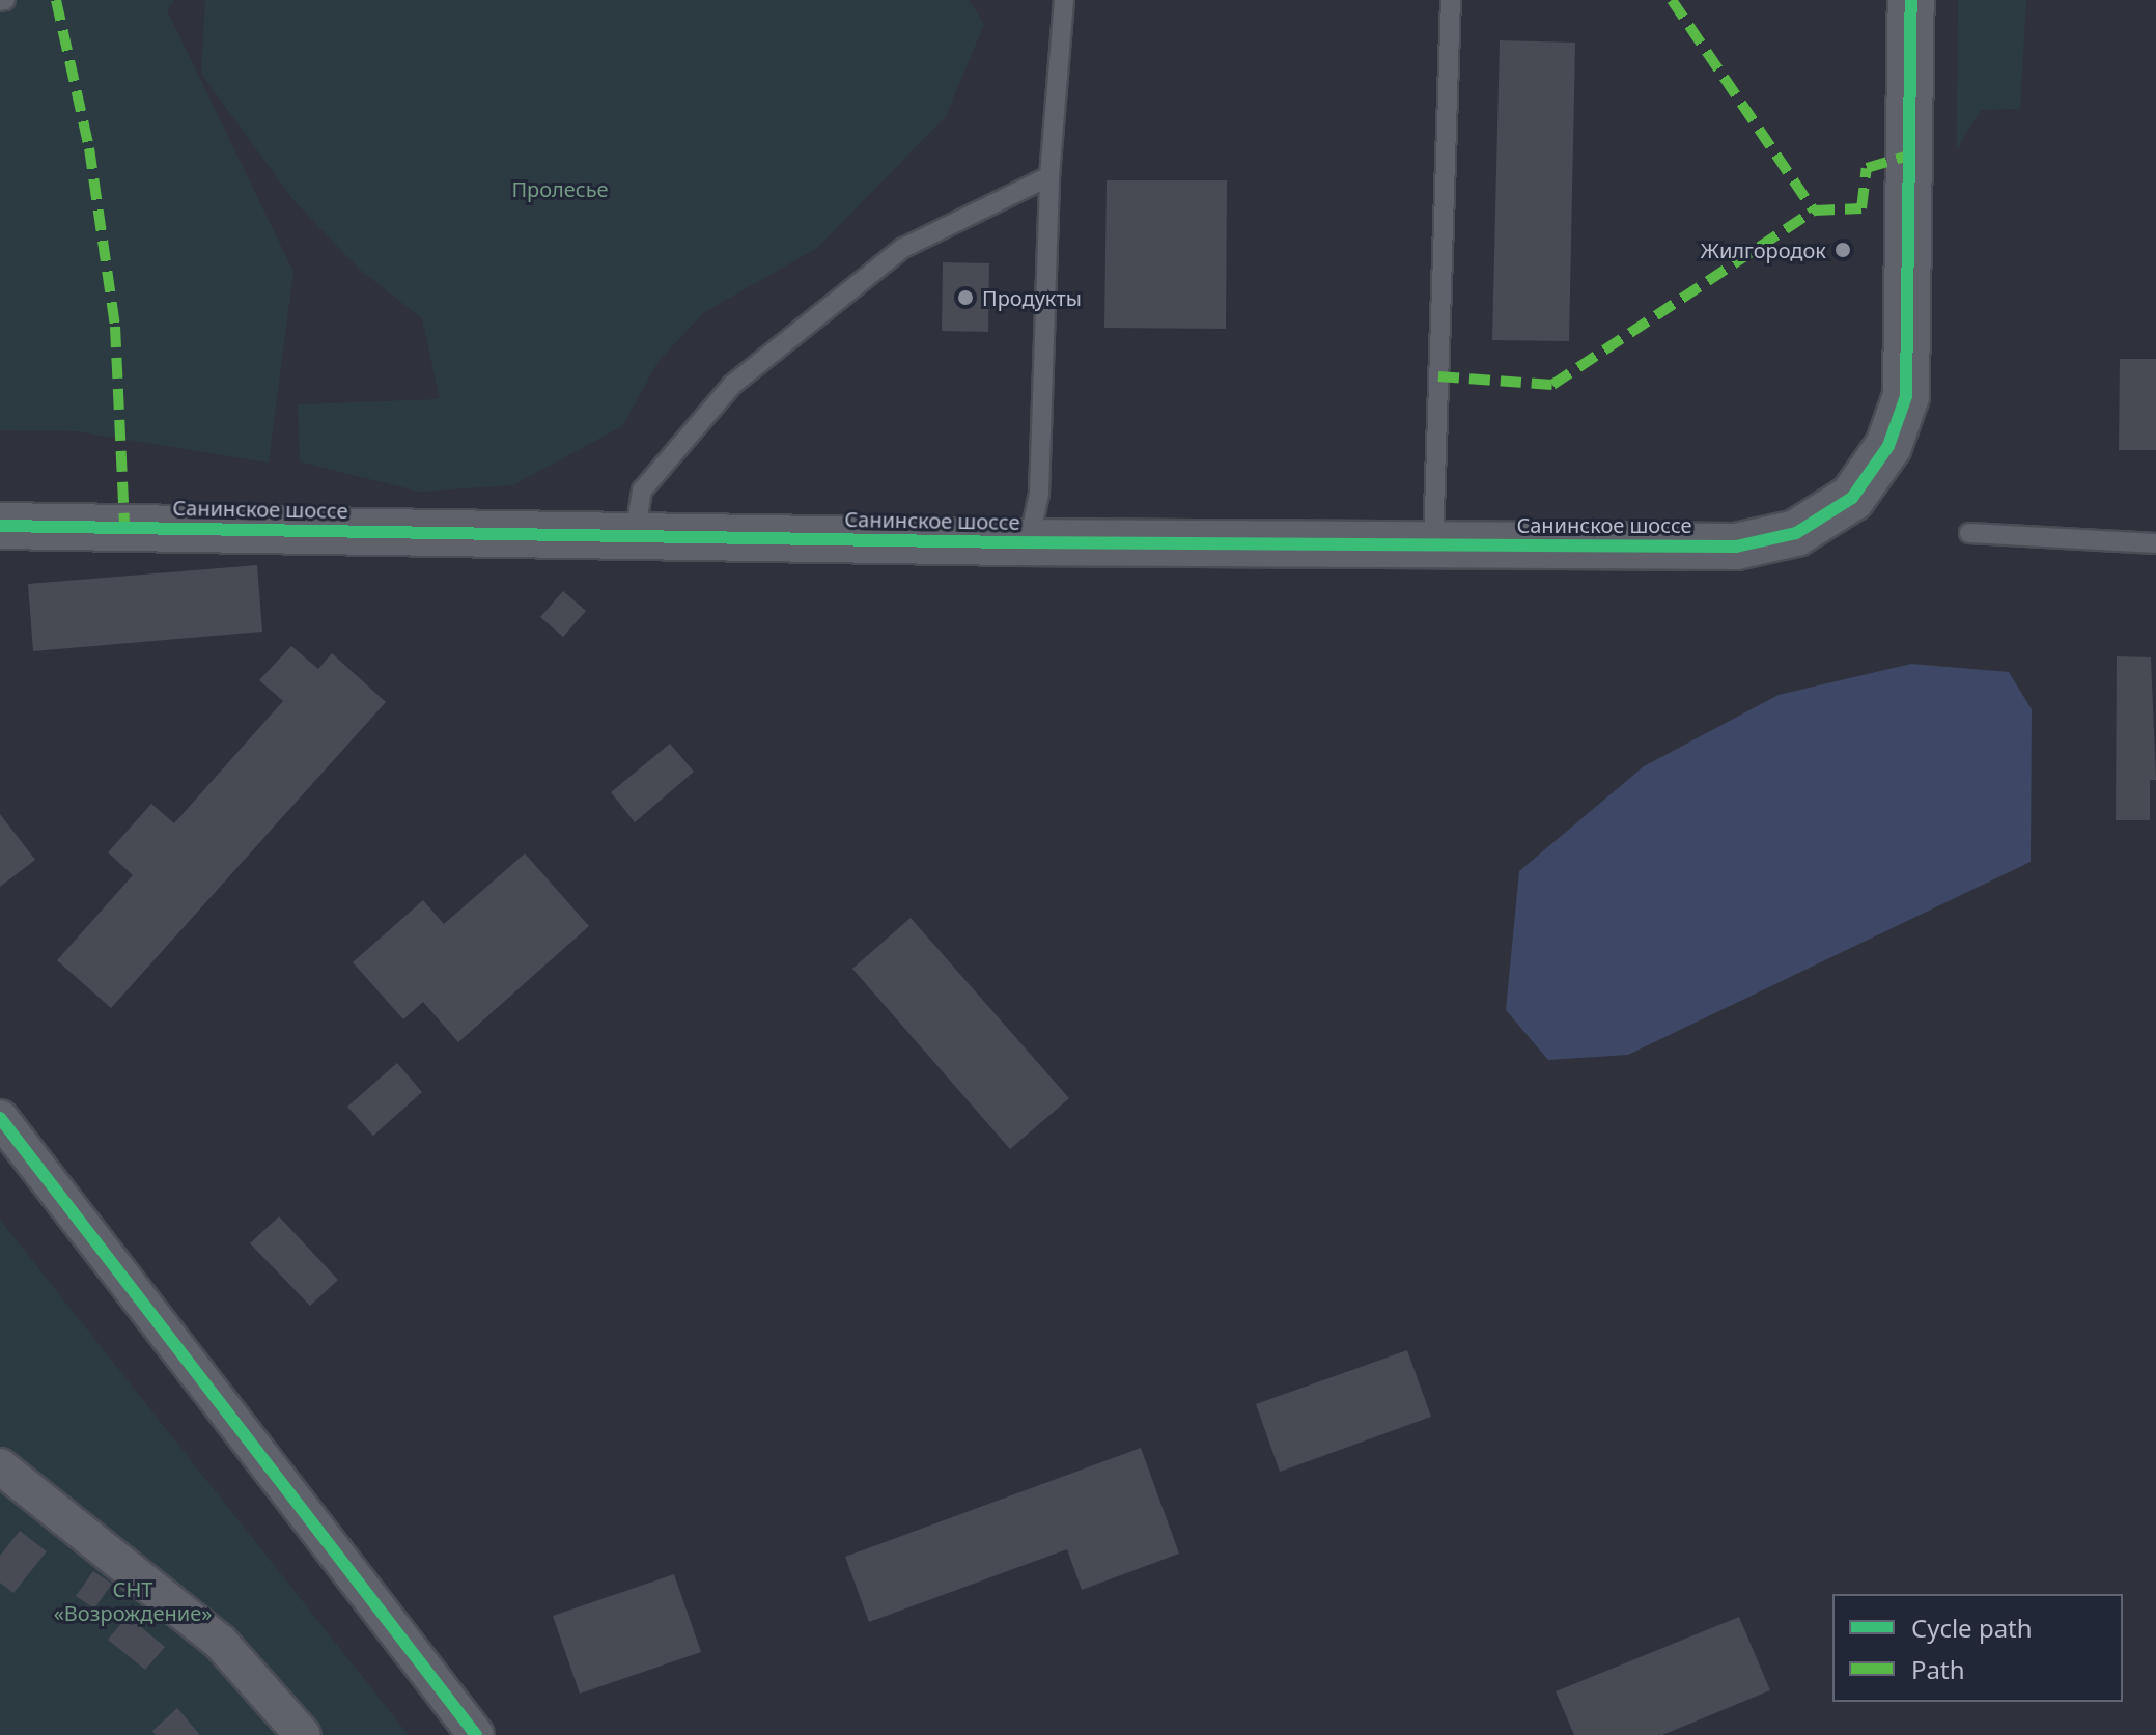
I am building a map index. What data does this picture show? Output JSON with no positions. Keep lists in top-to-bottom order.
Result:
{
  "streets": {
    "street": ["Санинское шоссе"]
  },
  "parks": ["Пролесье", "СНТ «Возрождение»"],
  "places": ["Жилгородок", "Продукты"],
  "legend": ["Cycle path", "Path"]
}
